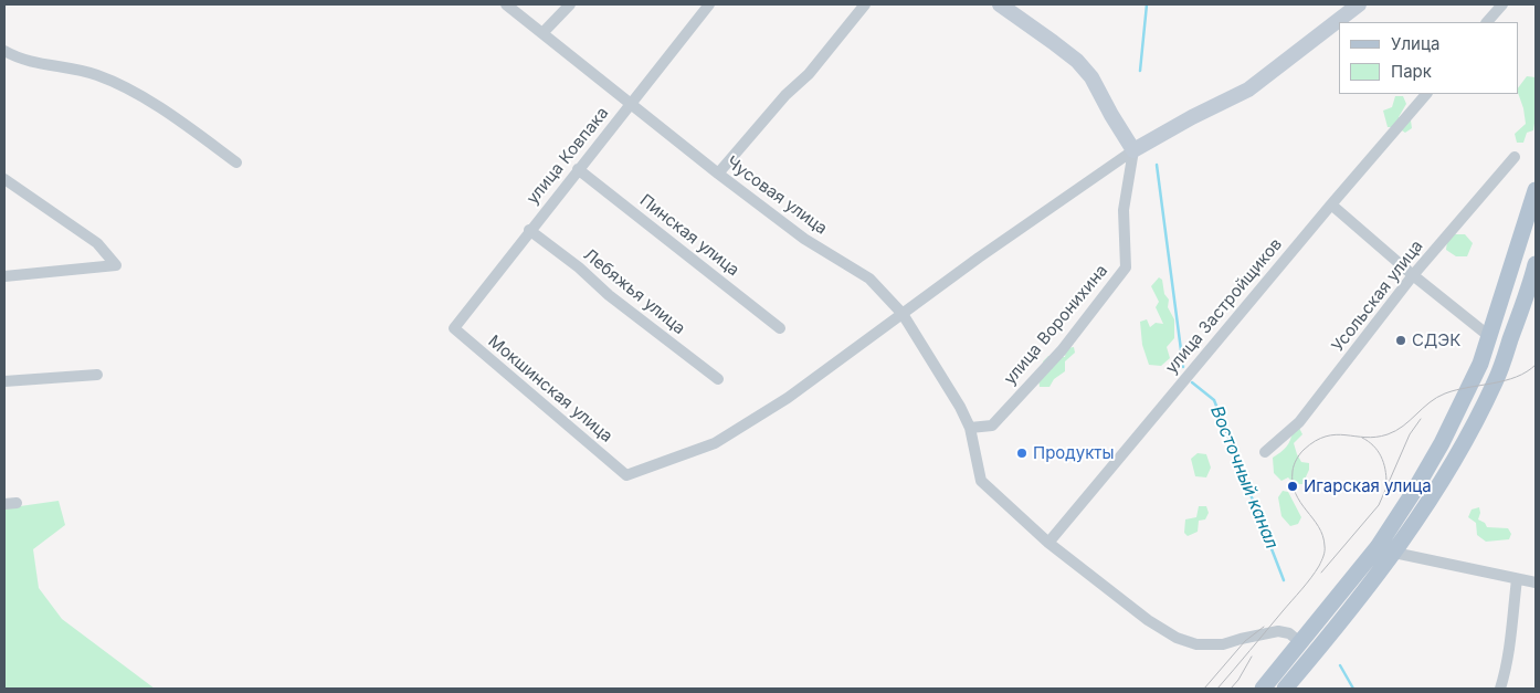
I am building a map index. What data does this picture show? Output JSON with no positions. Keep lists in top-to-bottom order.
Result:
{
  "streets": {
    "street": [
      "улица Ковпака",
      "Чусовая улица",
      "Пинская улица",
      "Лебяжья улица",
      "Усольская улица",
      "улица Застройщиков",
      "улица Воронихина",
      "Мокшинская улица"
    ]
  },
  "crossings": [
    ["улица Ковпака", "Чусовая улица"],
    ["улица Ковпака", "Пинская улица"],
    ["улица Ковпака", "Лебяжья улица"],
    ["улица Ковпака", "Мокшинская улица"],
    ["Чусовая улица", "улица Застройщиков"],
    ["Чусовая улица", "улица Воронихина"],
    ["Чусовая улица", "Мокшинская улица"]
  ],
  "water": ["Восточный канал"],
  "places": ["СДЭК", "Продукты", "Игарская улица"],
  "legend": ["Улица", "Парк"]
}
